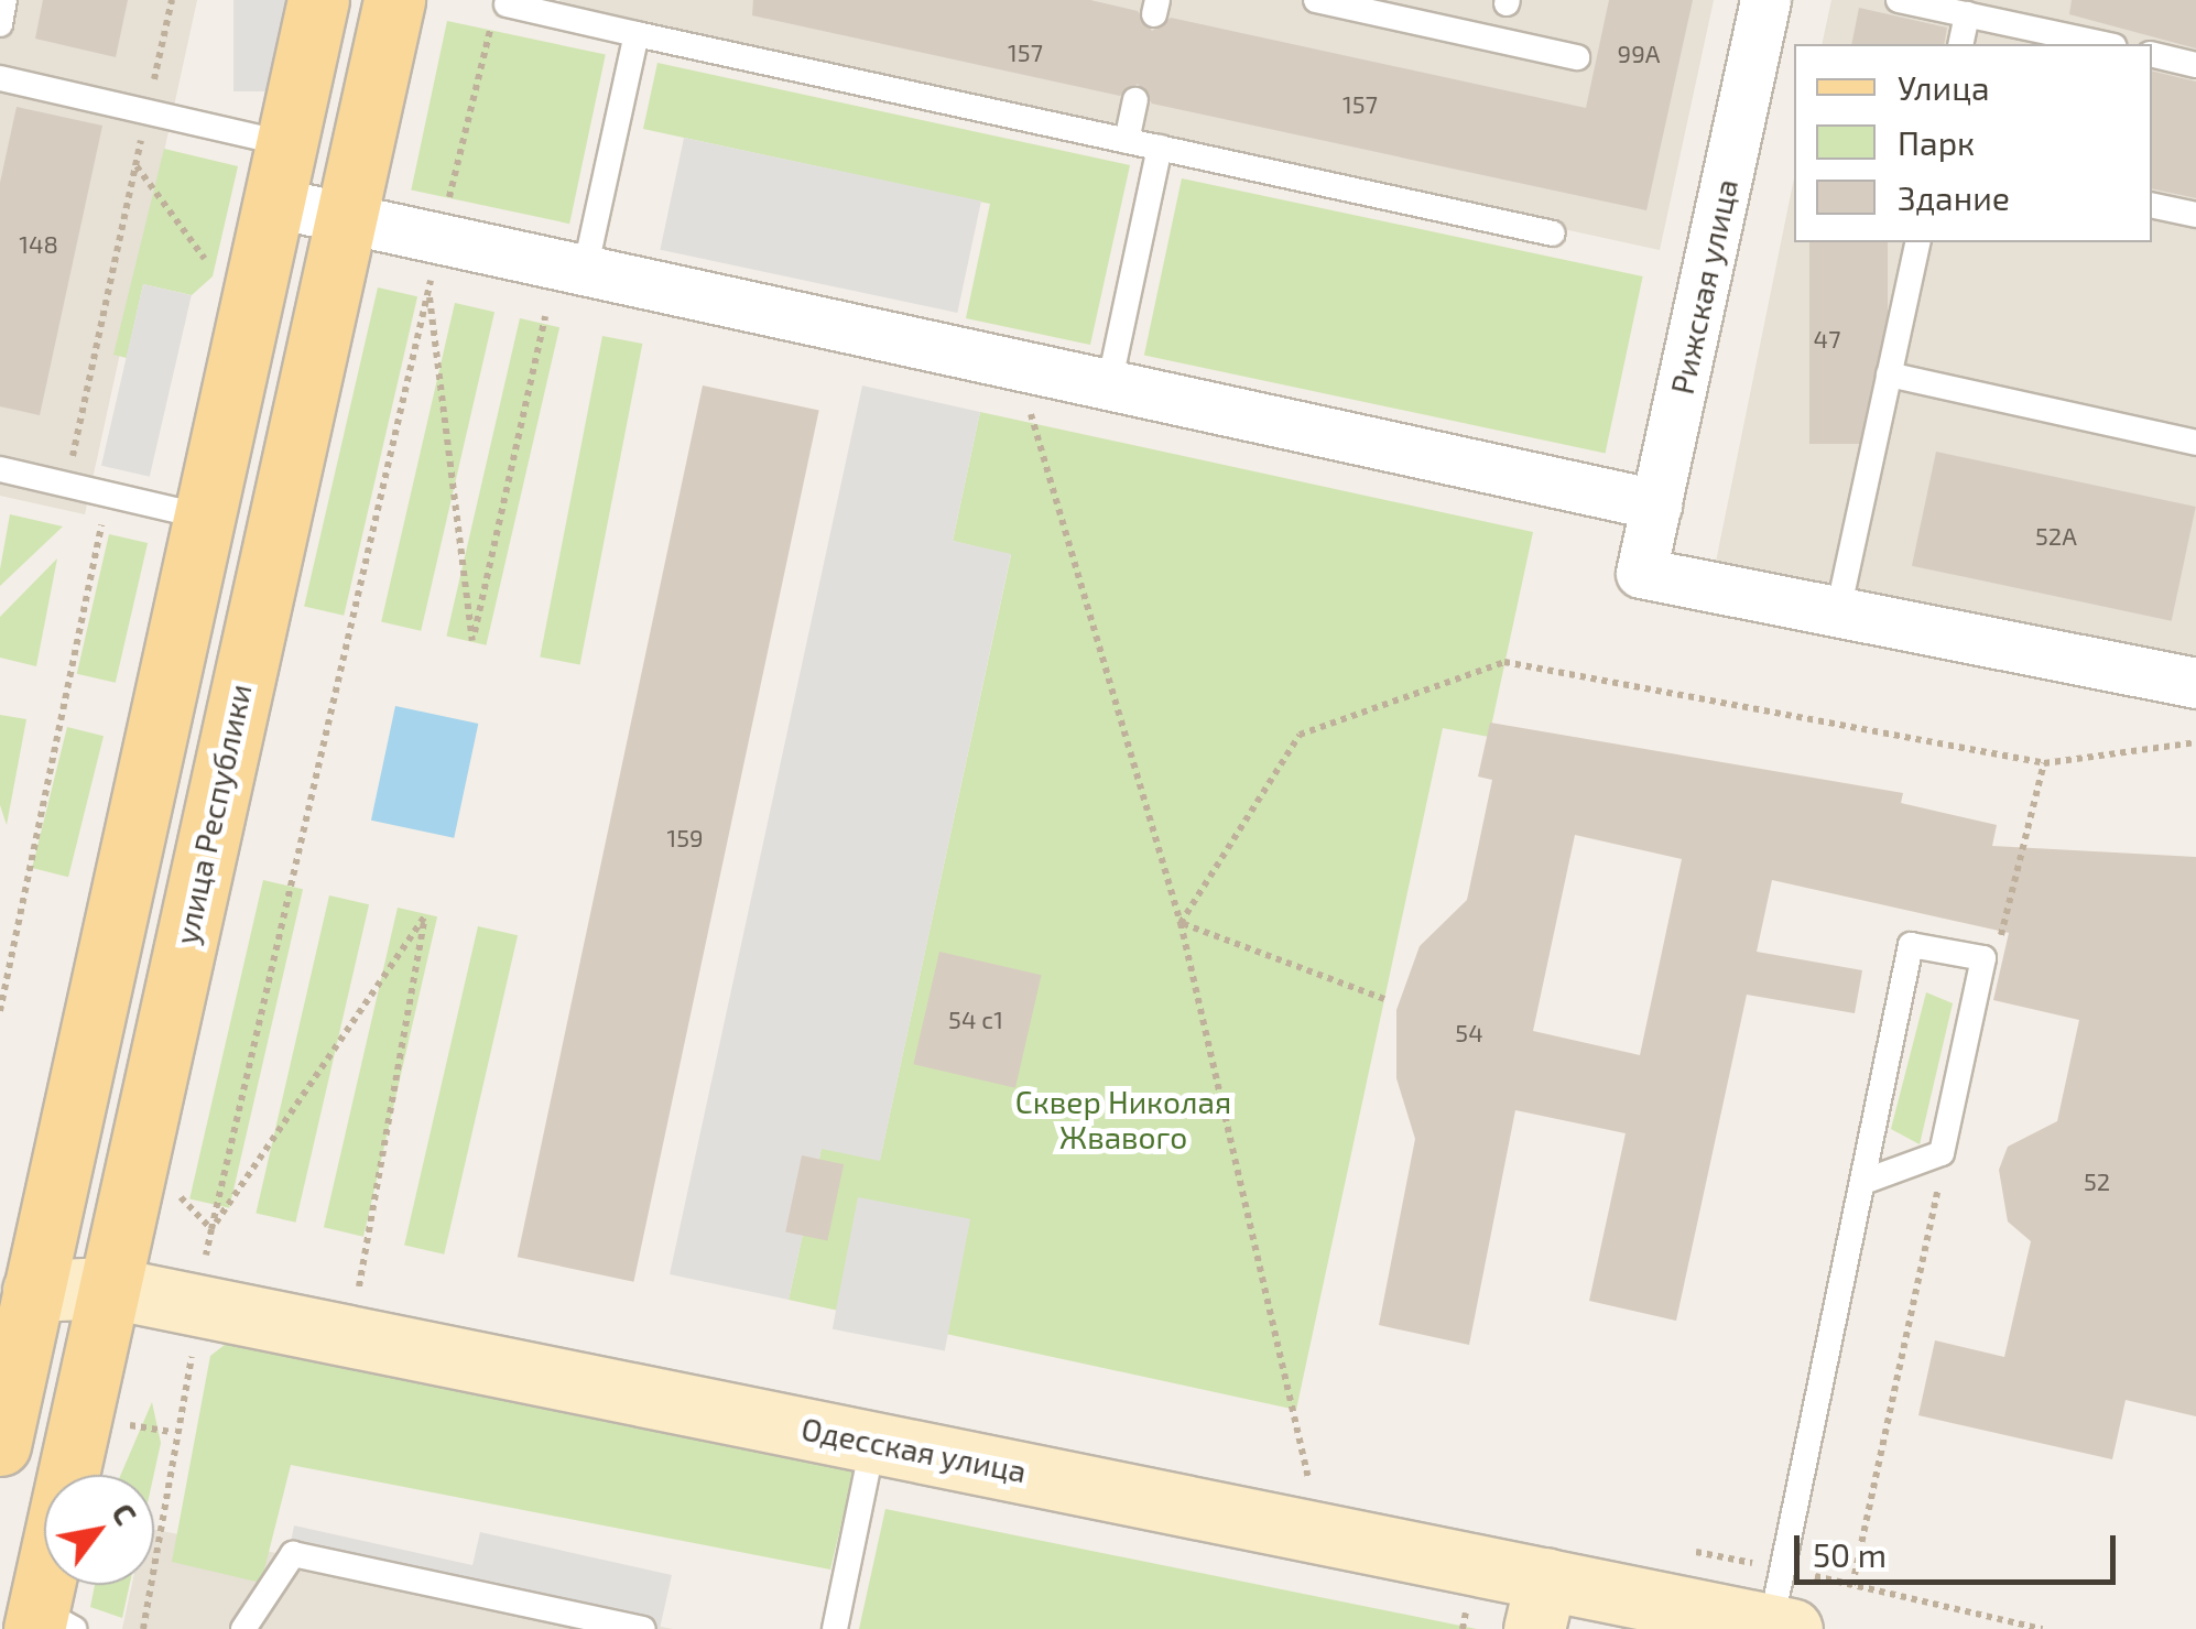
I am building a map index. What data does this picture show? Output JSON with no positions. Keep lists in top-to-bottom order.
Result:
{
  "streets": {
    "main road": ["улица Республики"],
    "street": ["Рижская улица", "Одесская улица"]
  },
  "crossings": [
    ["улица Республики", "Одесская улица"]
  ],
  "parks": ["Сквер Николая Жвавого"],
  "house_numbers": [
    "157",
    "99А",
    "157",
    "148",
    "47",
    "52А",
    "159",
    "54 с1",
    "54",
    "52"
  ],
  "legend": ["Улица", "Парк", "Здание"],
  "scale_bar": "50 m",
  "north": "top right"
}
